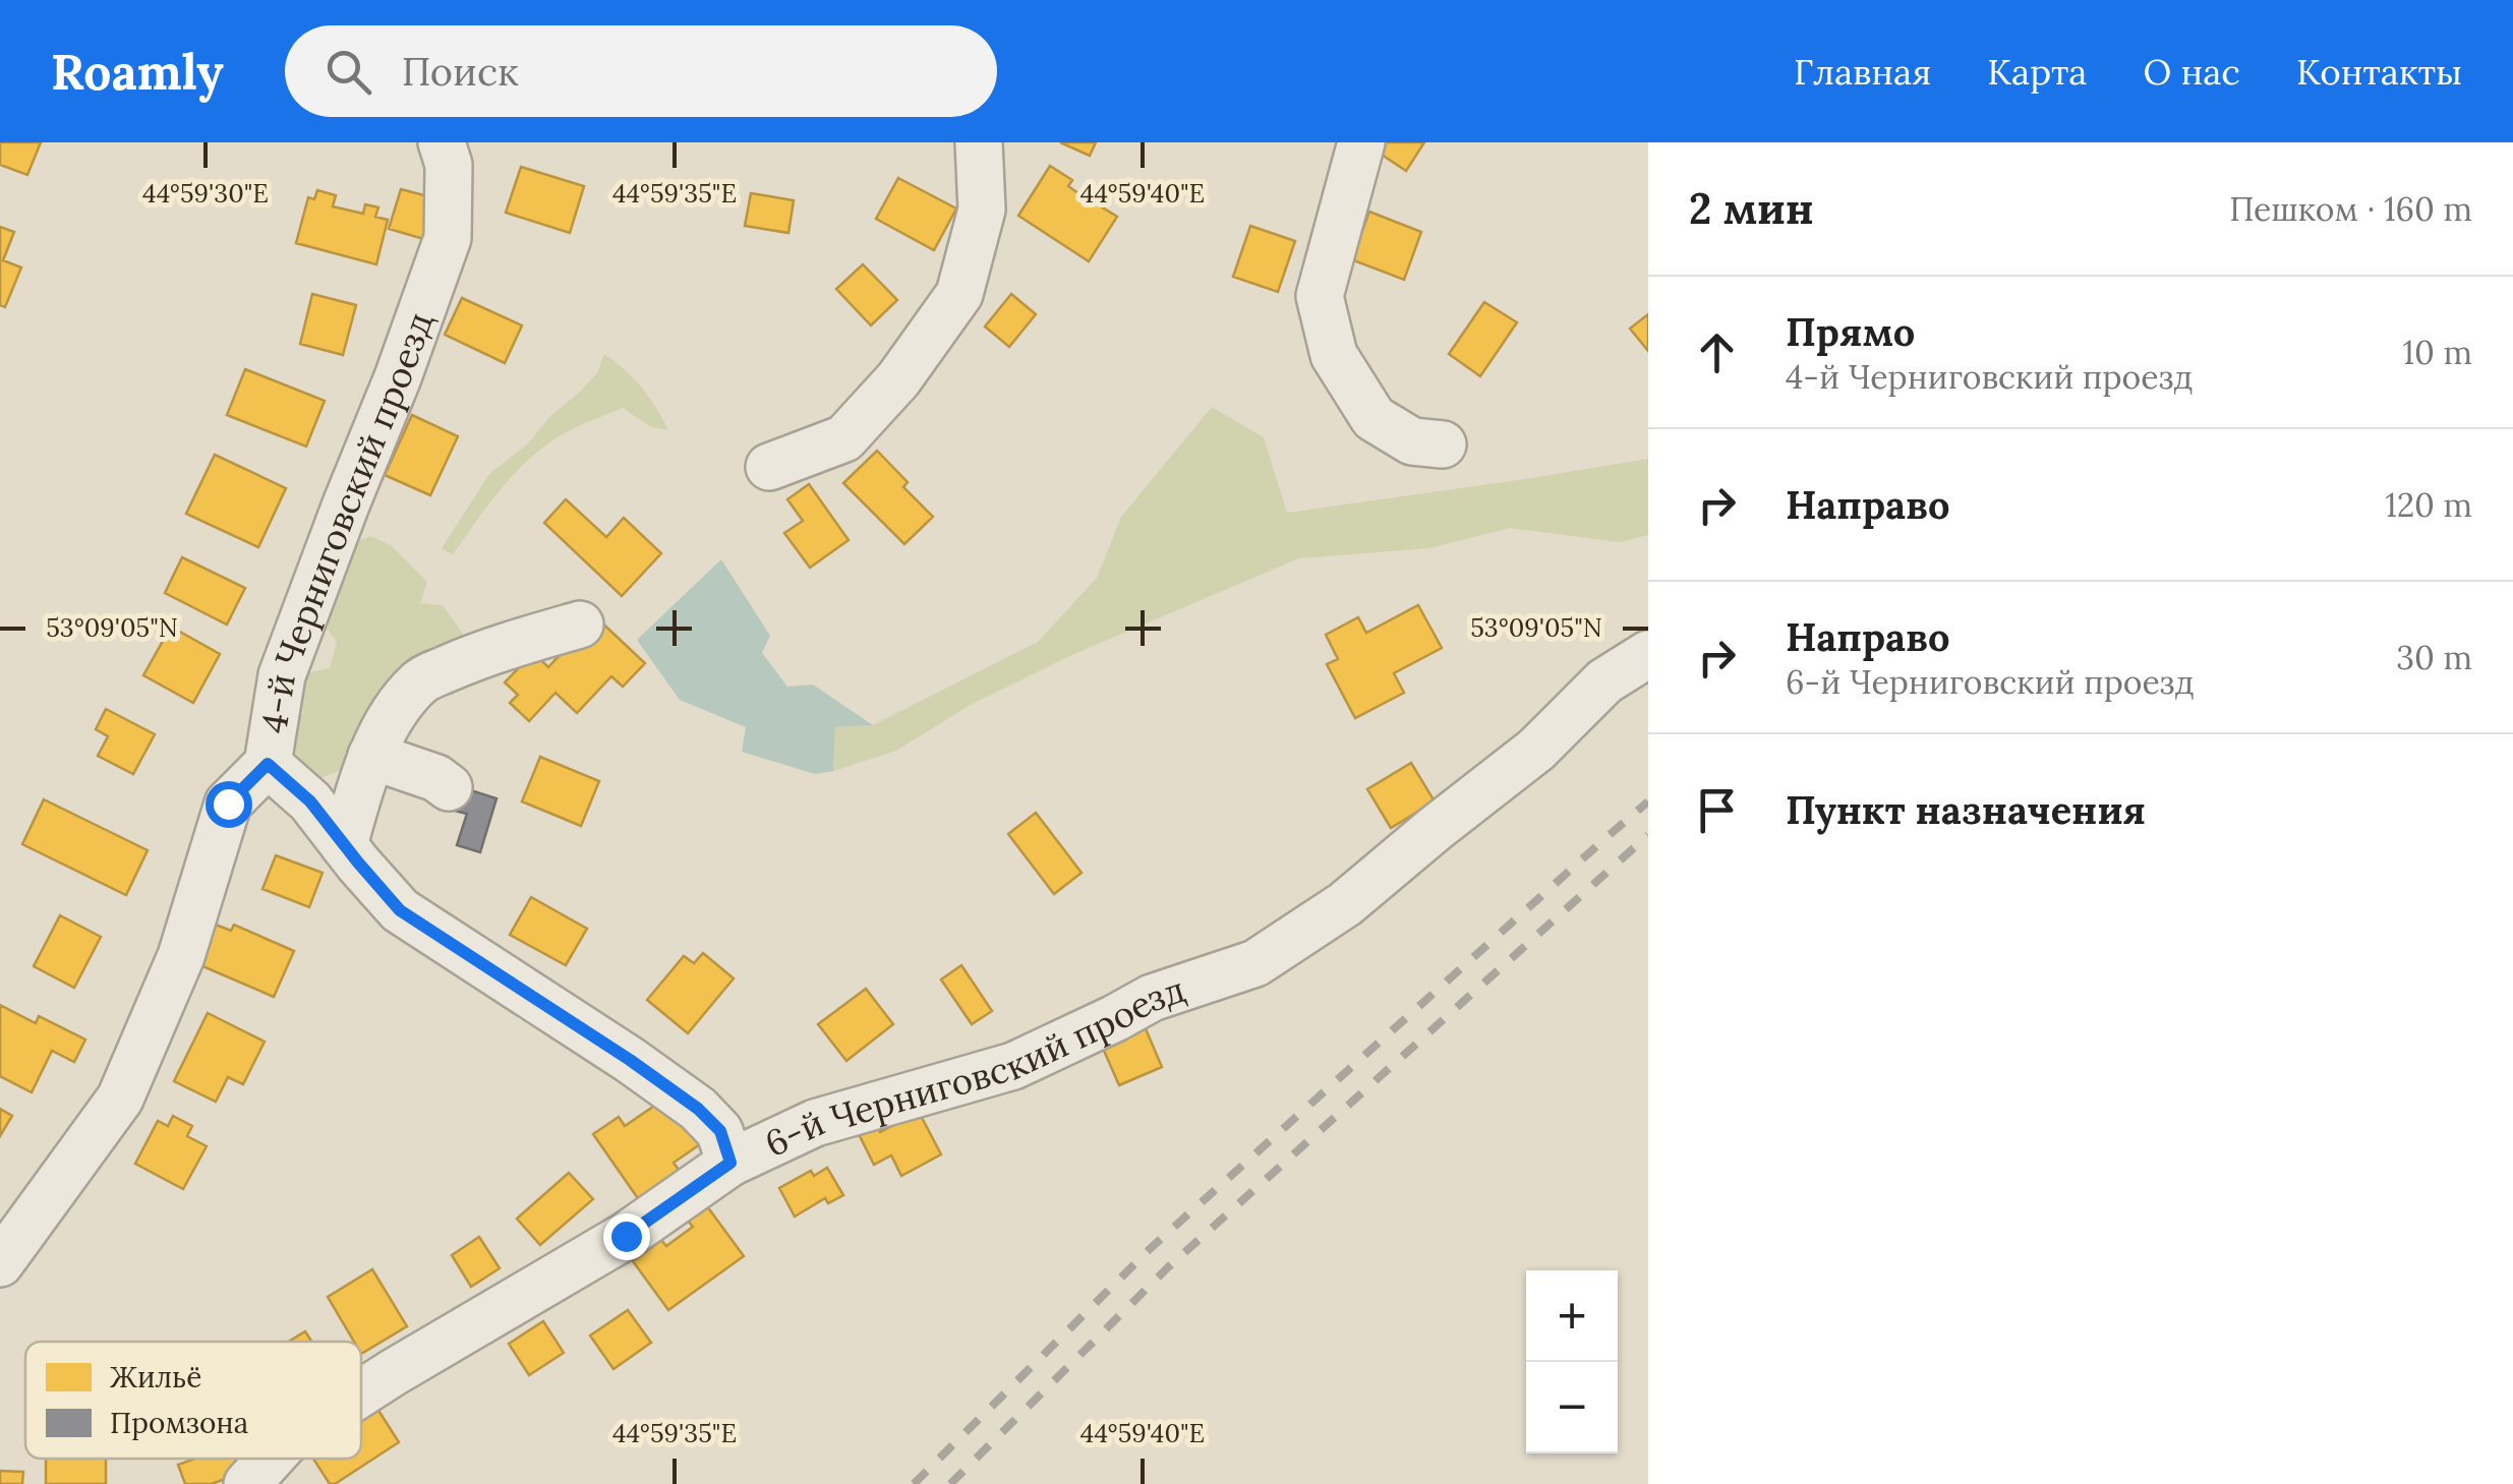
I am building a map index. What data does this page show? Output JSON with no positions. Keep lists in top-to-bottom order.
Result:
{
  "streets": {
    "street": ["4-й Черниговский проезд", "6-й Черниговский проезд"]
  },
  "legend": ["Жильё", "Промзона"],
  "page": {
    "header": "Roamly",
    "search": "Поиск",
    "nav": [
      "Главная",
      "Карта",
      "О нас",
      "Контакты"
    ],
    "heading": ["2 мин", "Пешком · 160 m"],
    "list": [
      ["Прямо", "4-й Черниговский проезд", "10 m"],
      ["Направо", "120 m"],
      ["Направо", "6-й Черниговский проезд", "30 m"],
      "Пункт назначения"
    ],
    "map_buttons": ["+", "−"]
  },
  "coordinates": [
    "44°59'30\"E",
    "44°59'35\"E",
    "44°59'40\"E",
    "53°09'05\"N"
  ]
}
